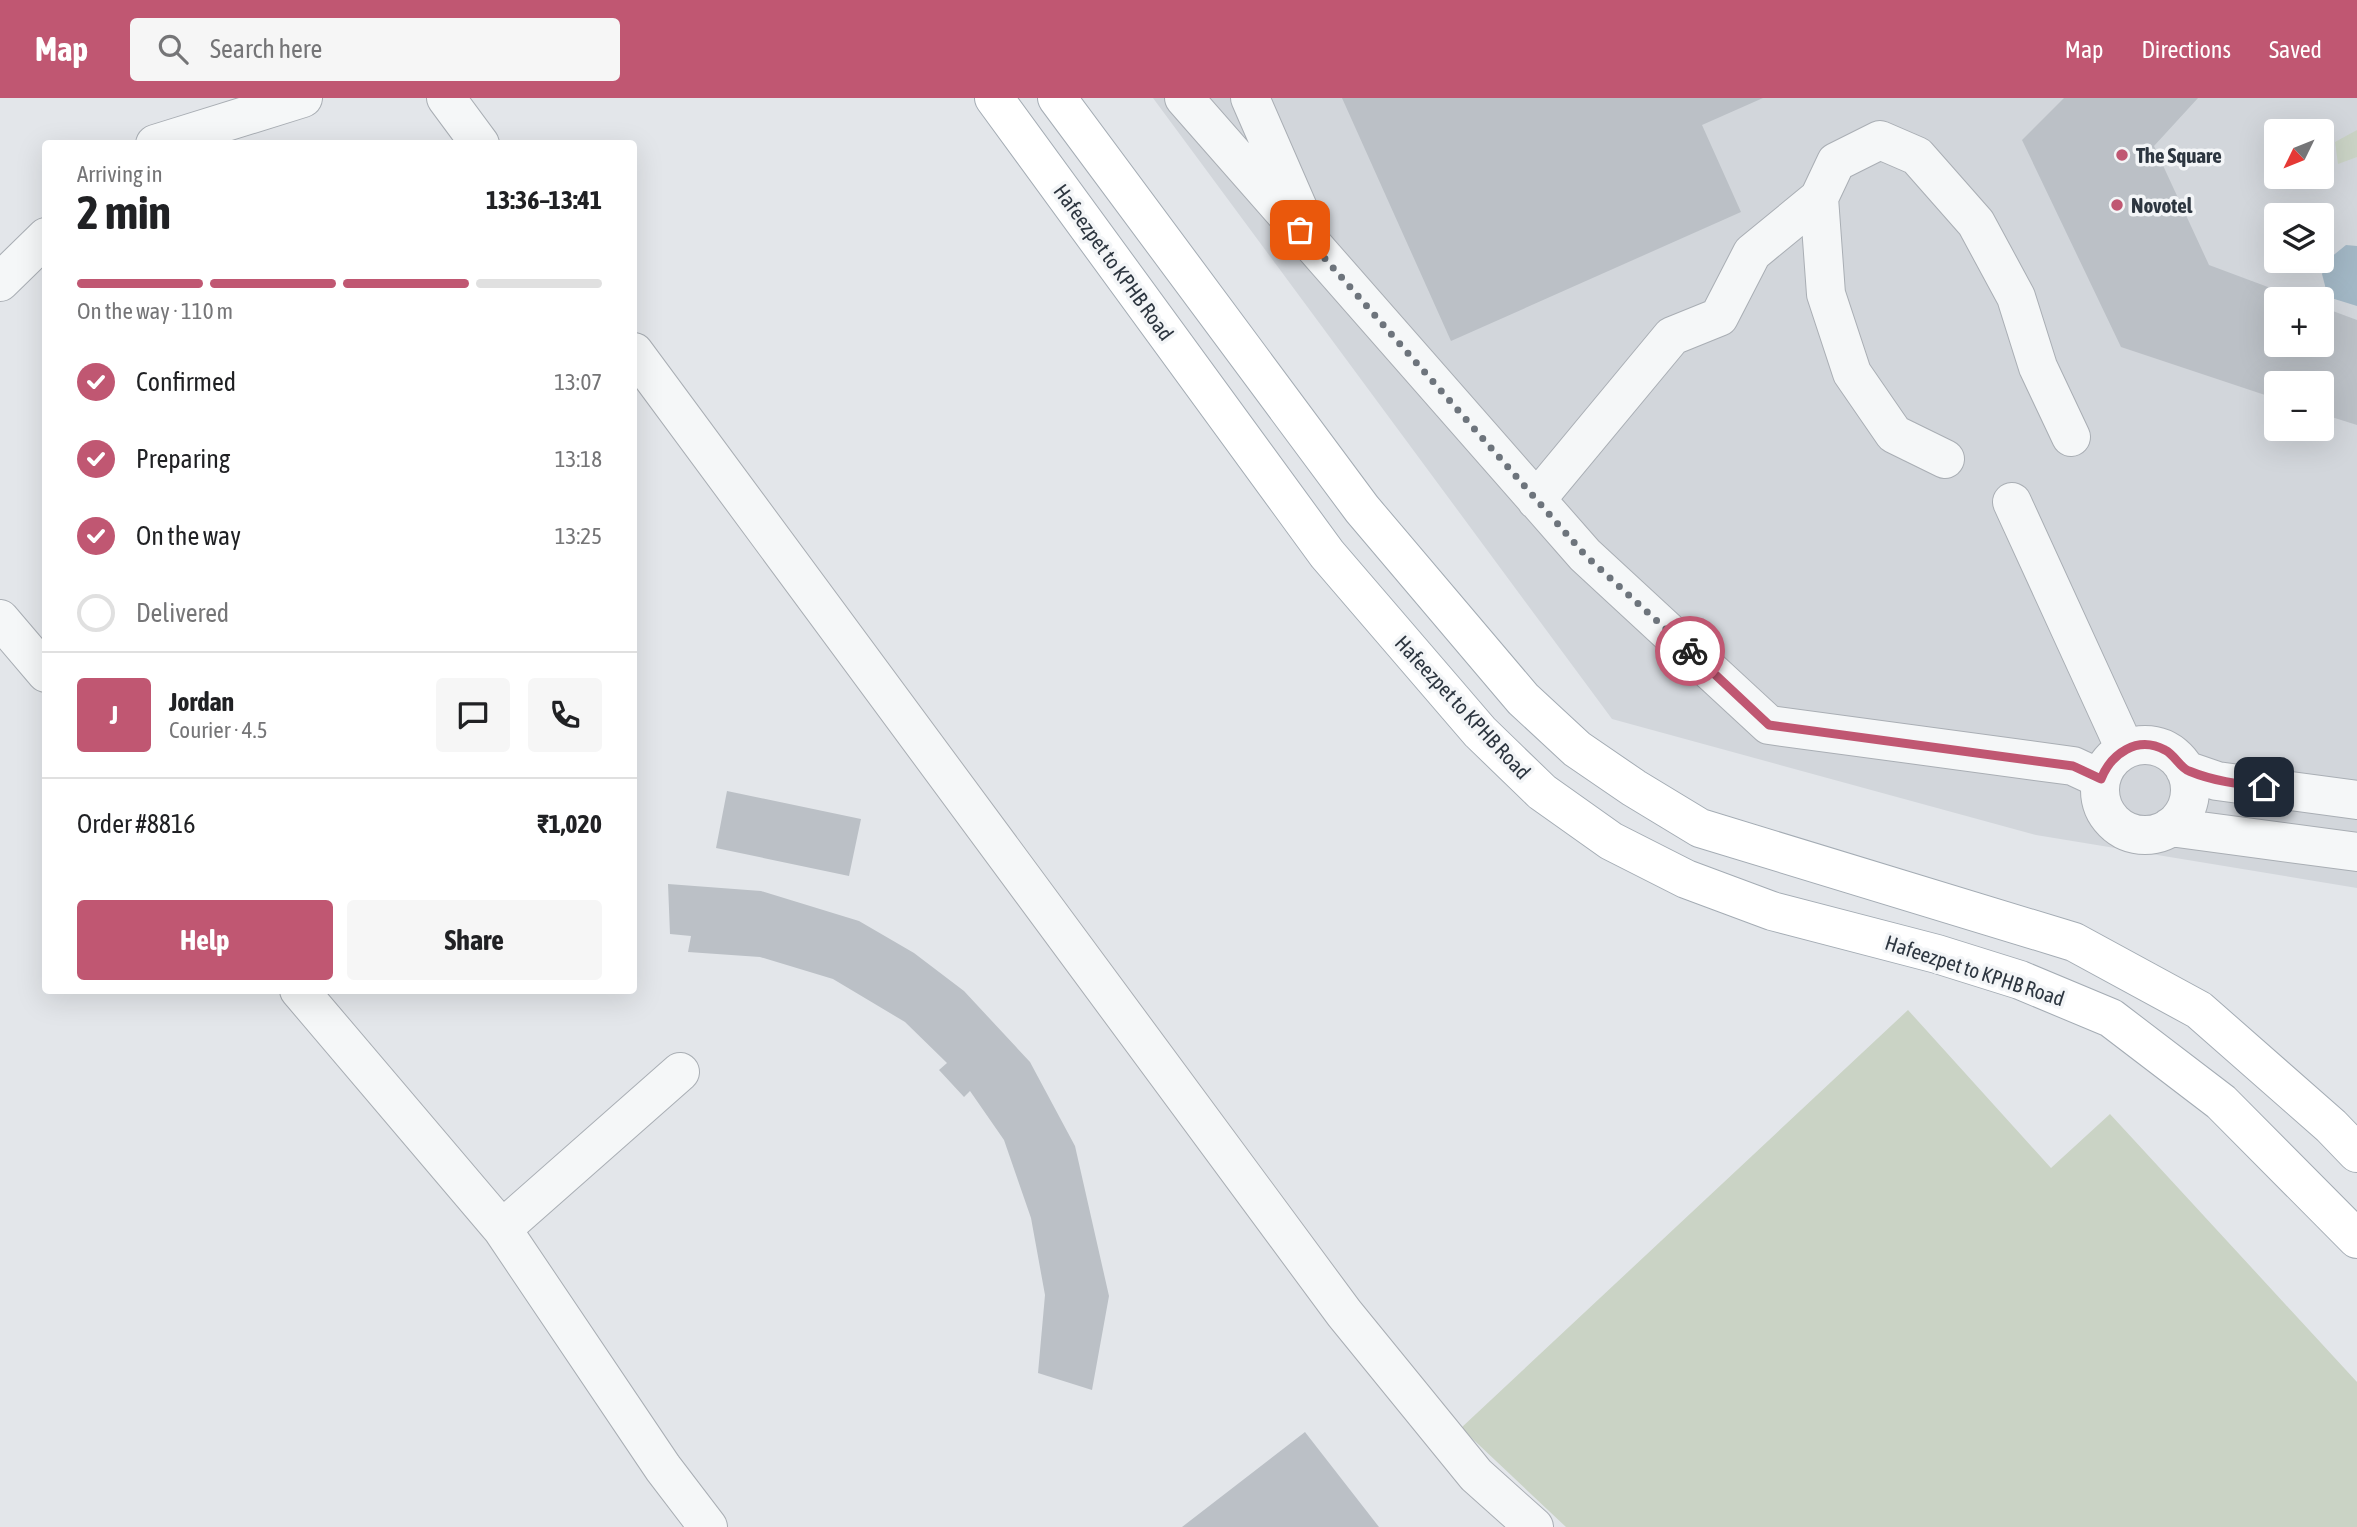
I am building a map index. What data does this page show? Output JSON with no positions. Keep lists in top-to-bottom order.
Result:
{
  "streets": {
    "main road": ["Hafeezpet to KPHB Road"]
  },
  "places": ["The Square", "Novotel"],
  "north": "bottom left",
  "page": {
    "header": "Map",
    "search": "Search here",
    "nav": ["Map", "Directions", "Saved"],
    "map_buttons": ["+", "−"],
    "heading": ["2 min", "Arriving in", "13:36–13:41"],
    "panel": [
      "Jordan",
      "Courier · 4.5",
      "Order #8816",
      "₹1,020"
    ],
    "bar": "On the way · 110 m",
    "list": [
      ["Confirmed", "13:07"],
      ["Preparing", "13:18"],
      ["On the way", "13:25"],
      "Delivered"
    ],
    "round": "J",
    "buttons": ["Help", "Share"]
  }
}
